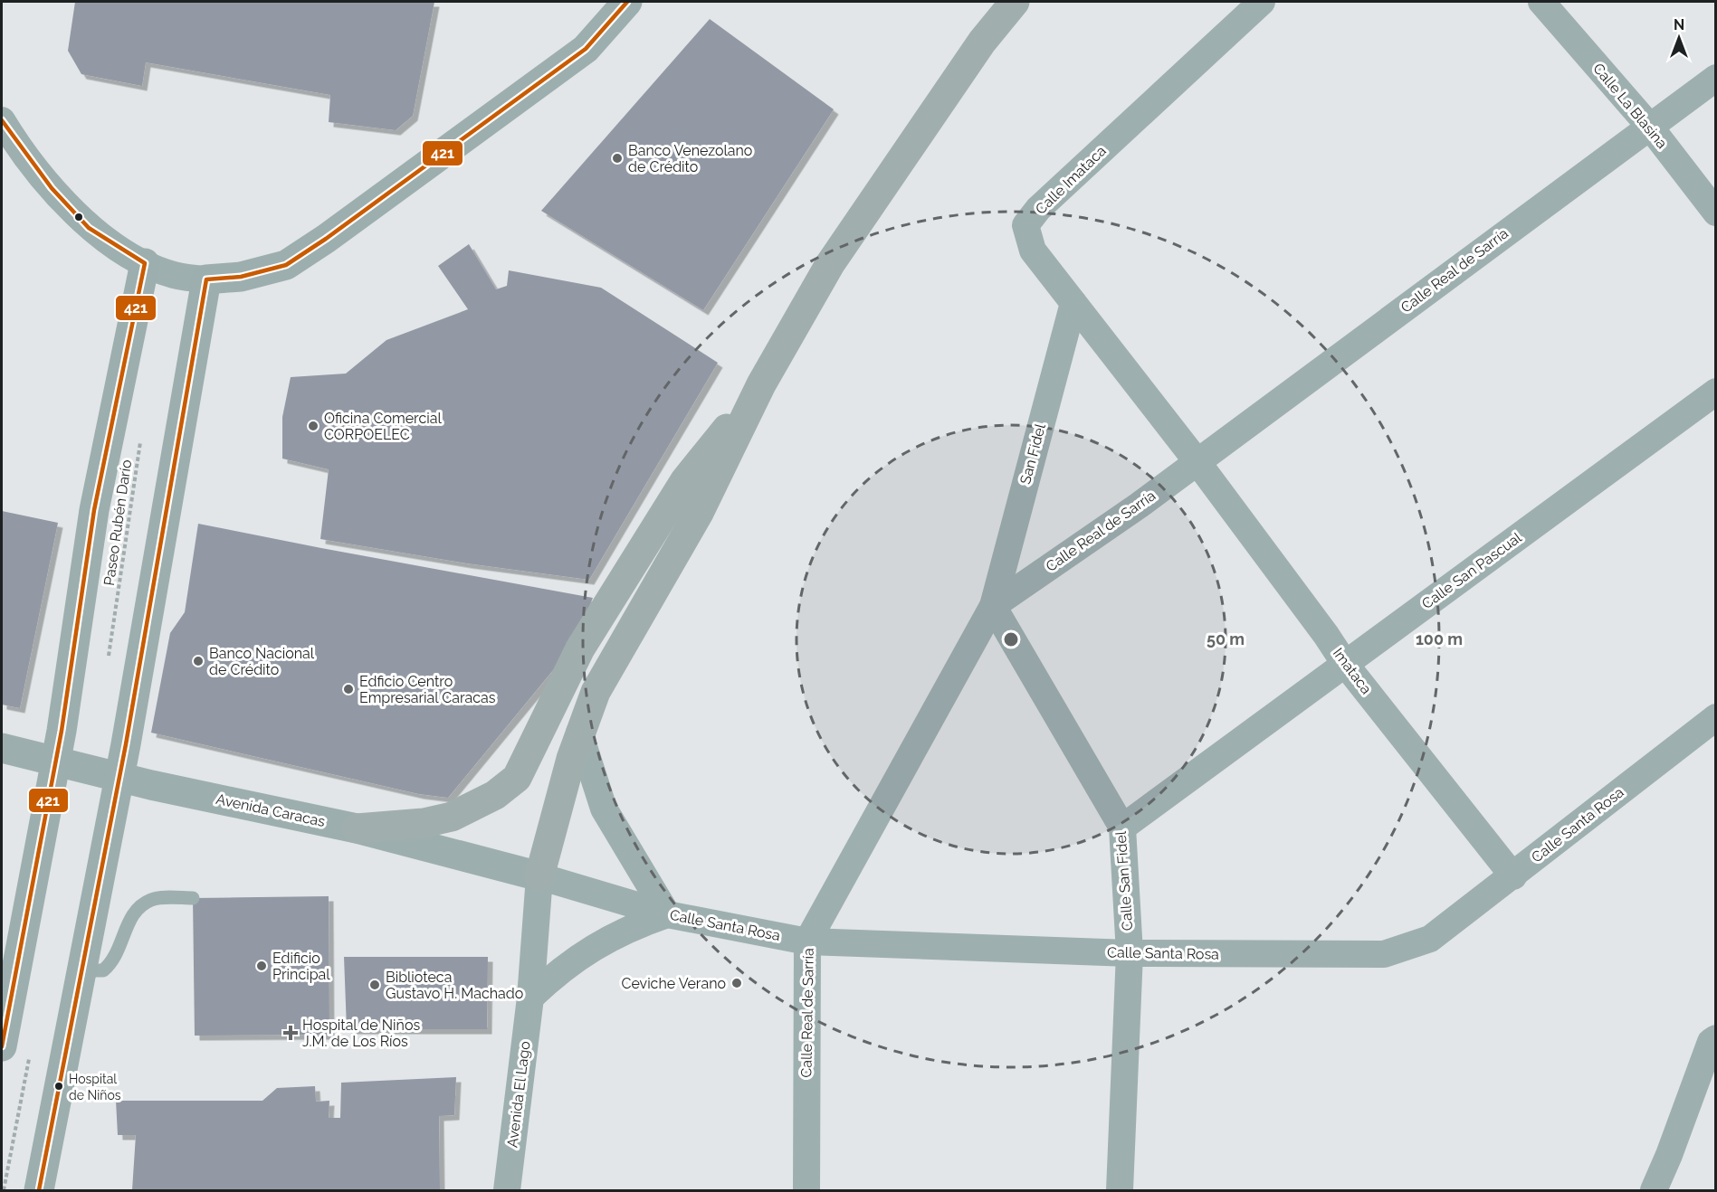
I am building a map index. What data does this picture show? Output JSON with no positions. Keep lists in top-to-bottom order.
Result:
{
  "streets": {
    "main road": ["Avenida Caracas"],
    "street": [
      "Calle La Blasina",
      "Calle Imataca",
      "Calle Real de Sarría",
      "San Fidel",
      "Calle San Pascual",
      "Imataca",
      "Calle Santa Rosa",
      "Calle San Fidel",
      "Avenida El Lago"
    ],
    "path": ["Paseo Rubén Darío"]
  },
  "crossings": [
    ["Calle La Blasina", "Calle Real de Sarría"],
    ["Calle Imataca", "Calle Real de Sarría"],
    ["Calle Imataca", "San Fidel"],
    ["Calle Imataca", "Imataca"],
    ["Calle Real de Sarría", "San Fidel"],
    ["Calle Real de Sarría", "Imataca"],
    ["Calle Real de Sarría", "Calle Santa Rosa"],
    ["Calle Real de Sarría", "Calle San Fidel"],
    ["San Fidel", "Calle San Fidel"],
    ["Calle San Pascual", "Imataca"],
    ["Calle San Pascual", "Calle San Fidel"],
    ["Imataca", "Calle Santa Rosa"],
    ["Avenida Caracas", "Calle Santa Rosa"],
    ["Avenida Caracas", "Avenida El Lago"],
    ["Calle Santa Rosa", "Calle San Fidel"],
    ["Calle Santa Rosa", "Avenida El Lago"]
  ],
  "places": {
    "other": [
      "Banco Venezolano de Crédito",
      "Oficina Comercial CORPOELEC",
      "Banco Nacional de Crédito",
      "Edficio Centro Empresarial Caracas",
      "Edificio Principal",
      "Ceviche Verano",
      "Biblioteca Gustavo H. Machado",
      "Hospital de Niños"
    ],
    "health": ["Hospital de Niños J.M. de Los Ríos"]
  },
  "lines": ["transit line 421"],
  "north": "top",
  "rings": ["50 m", "100 m"]
}
